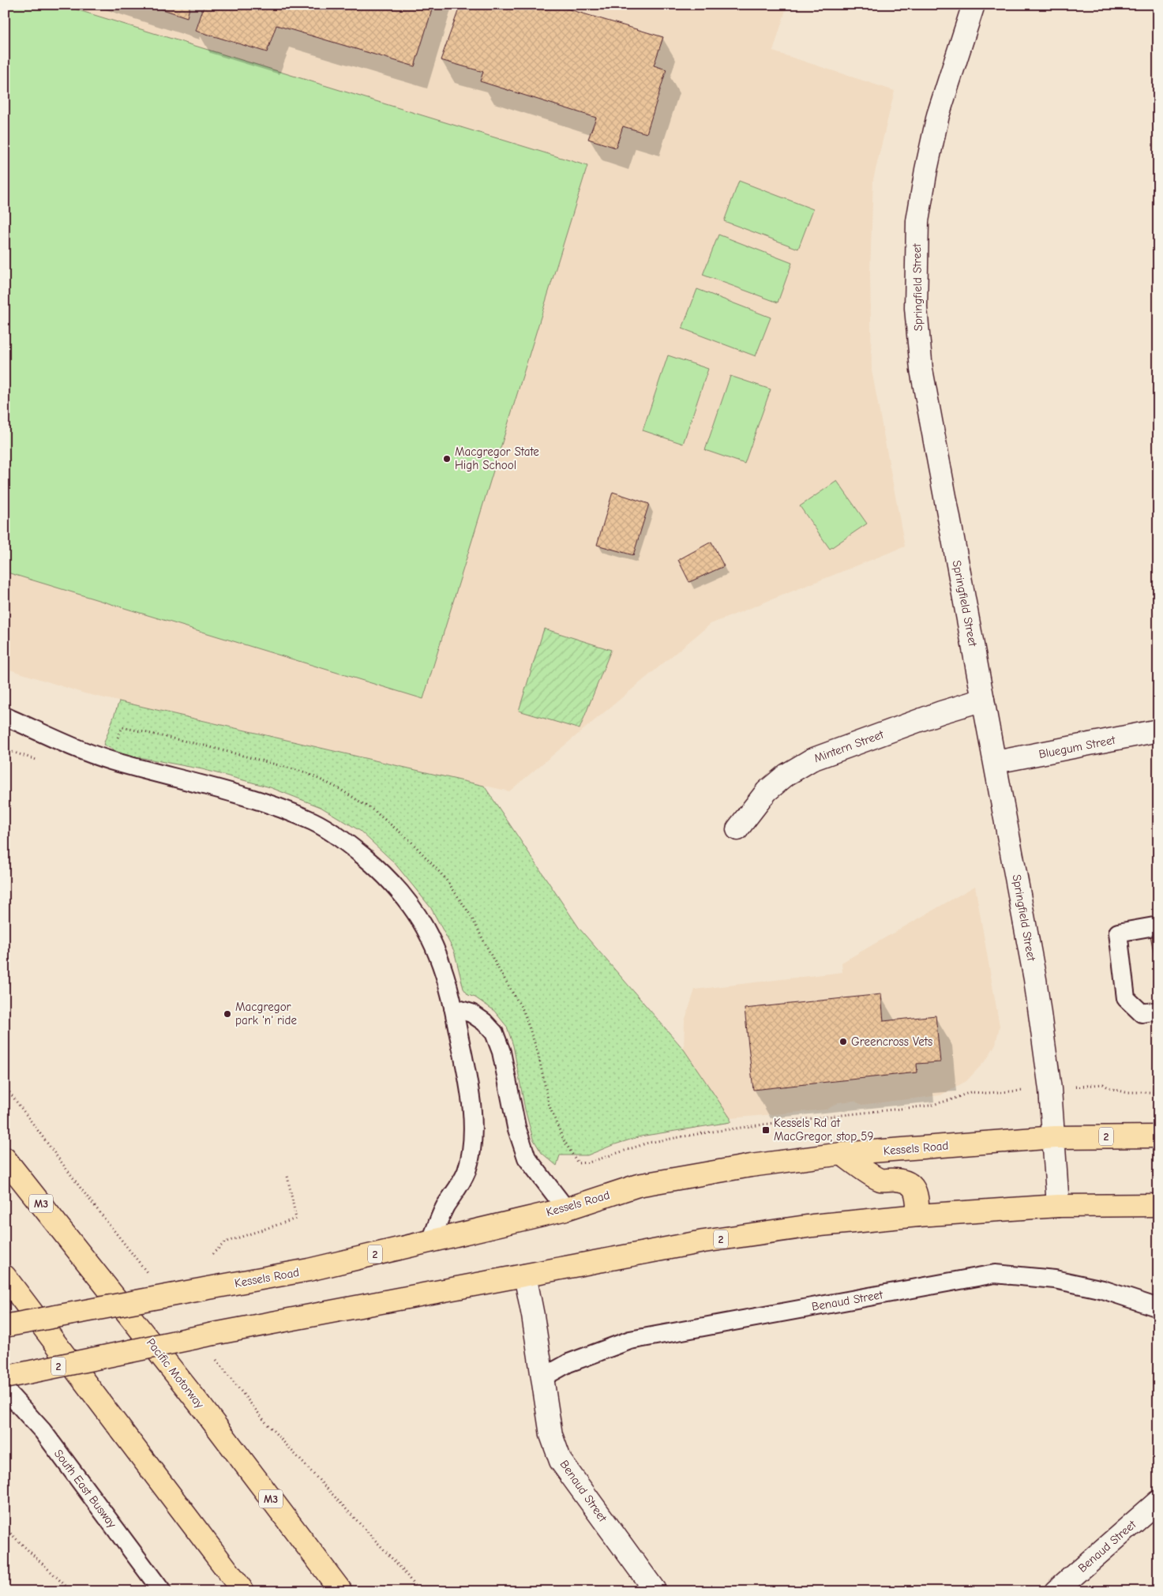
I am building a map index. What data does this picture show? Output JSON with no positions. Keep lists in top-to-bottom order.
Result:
{
  "streets": {
    "highway": [
      "2",
      "Kessels Road",
      "M3",
      "Pacific Motorway"
    ],
    "street": [
      "Springfield Street",
      "Mintern Street",
      "Bluegum Street",
      "Benaud Street"
    ],
    "lane": ["South East Busway"]
  },
  "crossings": [
    ["Springfield Street", "Mintern Street"],
    ["Springfield Street", "Bluegum Street"],
    ["Springfield Street", "2"],
    ["Springfield Street", "Kessels Road"],
    ["2", "Benaud Street"]
  ],
  "places": {
    "other": ["Macgregor State High School", "Macgregor park 'n' ride", "Greencross Vets"],
    "transit": ["Kessels Rd at MacGregor, stop 59"]
  }
}
